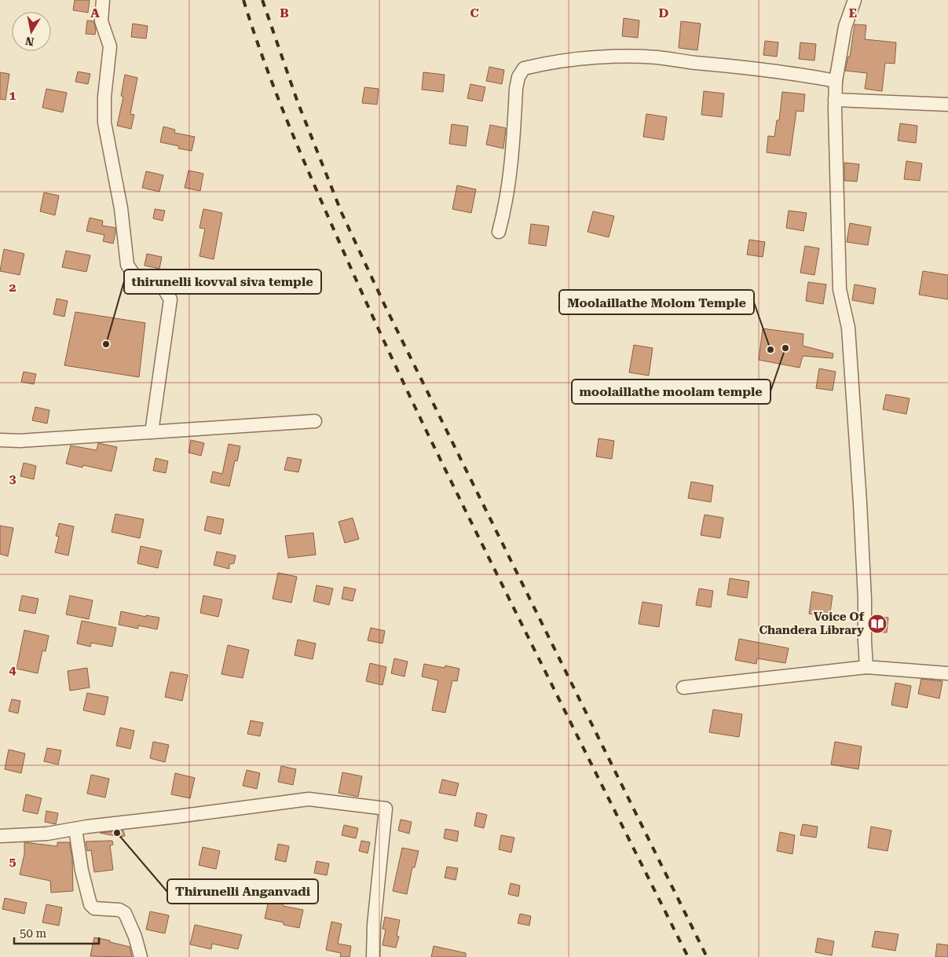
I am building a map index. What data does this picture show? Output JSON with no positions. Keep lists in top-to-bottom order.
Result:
{
  "places": {
    "other": [
      "thirunelli kovval siva temple",
      "moolaillathe moolam temple",
      "Moolaillathe Molom Temple",
      "Thirunelli Anganvadi"
    ],
    "library": ["Voice Of Chandera Library"]
  },
  "scale_bar": "50 m",
  "north": "bottom",
  "grid": {
    "columns": [
      "A",
      "B",
      "C",
      "D",
      "E"
    ],
    "rows": [
      "1",
      "2",
      "3",
      "4",
      "5"
    ]
  }
}
